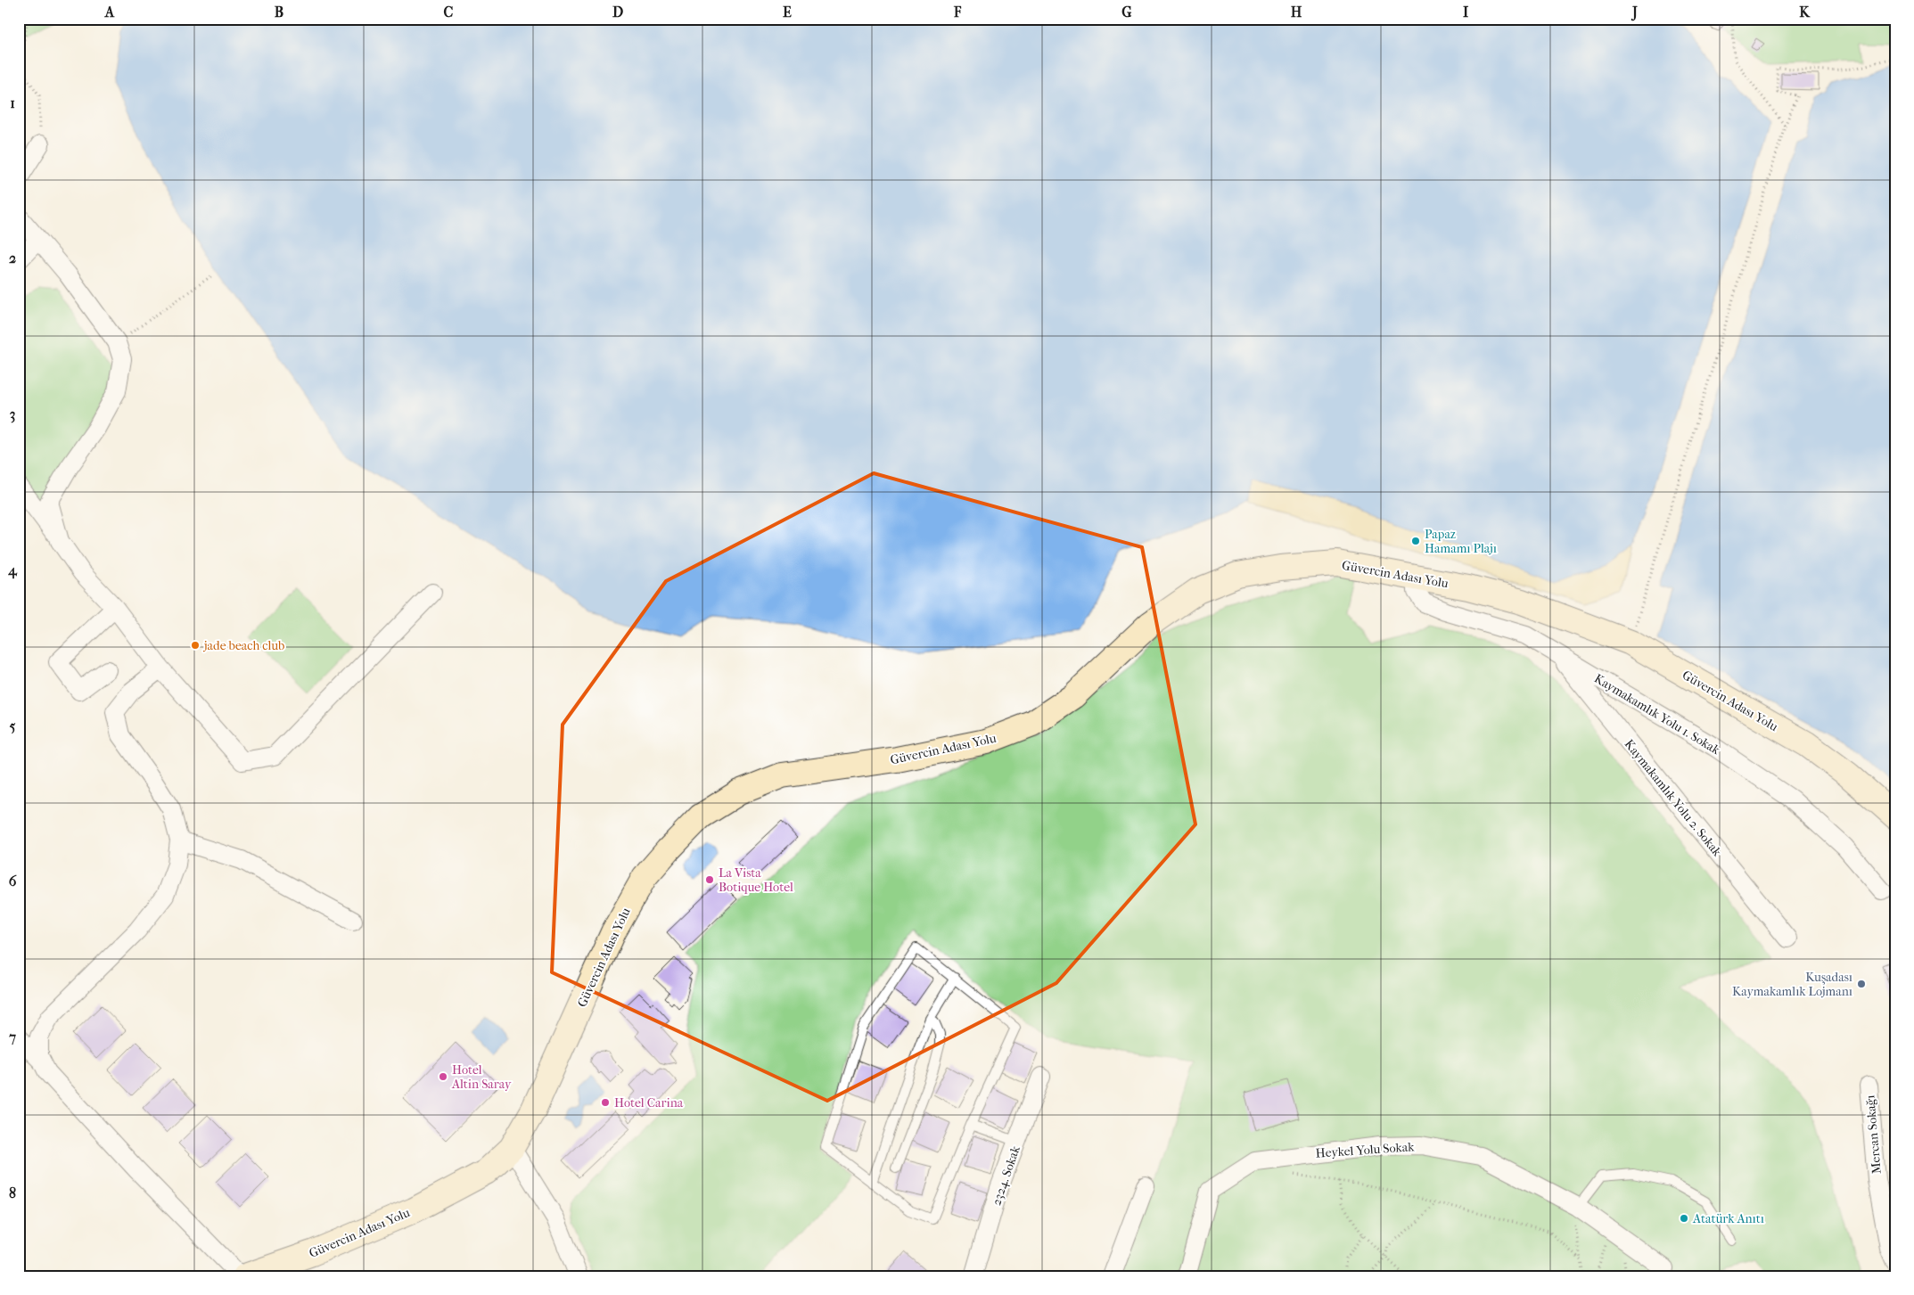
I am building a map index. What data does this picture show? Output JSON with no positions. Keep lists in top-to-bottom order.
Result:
{
  "streets": {
    "main road": ["Güvercin Adası Yolu"],
    "street": [
      "Kaymakamlık Yolu 1. Sokak",
      "Kaymakamlık Yolu 2. Sokak",
      "Mercan Sokağı",
      "Heykel Yolu Sokak",
      "2324. Sokak"
    ]
  },
  "crossings": [
    ["Güvercin Adası Yolu", "Kaymakamlık Yolu 1. Sokak"],
    ["Kaymakamlık Yolu 1. Sokak", "Kaymakamlık Yolu 2. Sokak"]
  ],
  "places": [
    "Papaz Hamamı Plajı",
    "jade beach club",
    "La Vista Botique Hotel",
    "Kuşadası Kaymakamlık Lojmanı",
    "Hotel Altin Saray",
    "Hotel Carina",
    "Atatürk Anıtı"
  ],
  "grid": {
    "columns": [
      "A",
      "B",
      "C",
      "D",
      "E",
      "F",
      "G",
      "H",
      "I",
      "J",
      "K"
    ],
    "rows": [
      "1",
      "2",
      "3",
      "4",
      "5",
      "6",
      "7",
      "8"
    ]
  }
}
